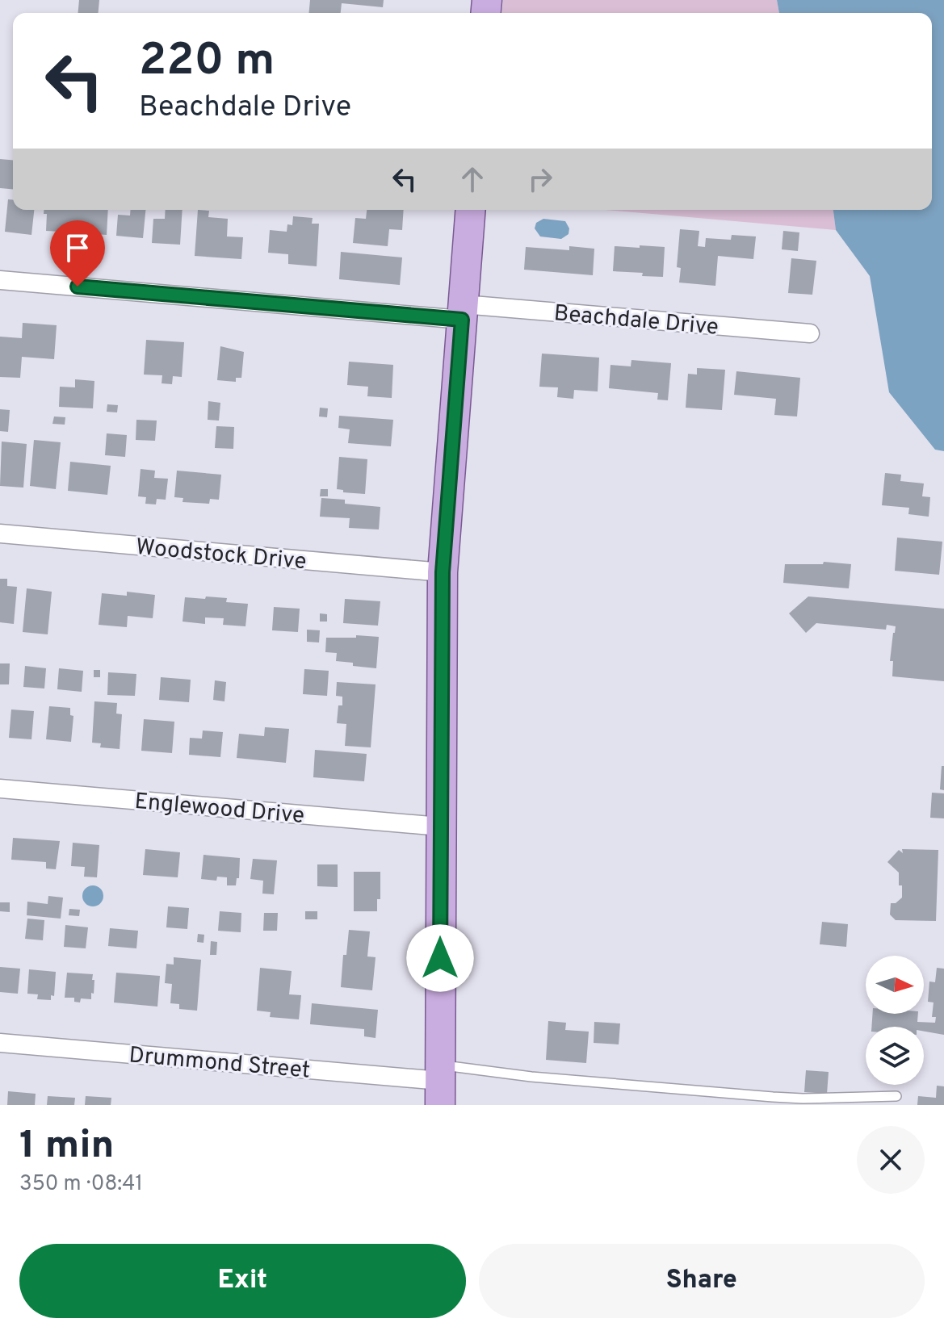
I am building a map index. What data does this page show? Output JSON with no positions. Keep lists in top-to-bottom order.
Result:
{
  "streets": {
    "street": [
      "Beachdale Drive",
      "Woodstock Drive",
      "Englewood Drive",
      "Drummond Street"
    ]
  },
  "north": "right",
  "page": {
    "turn": ["220 m", "Beachdale Drive"],
    "heading": ["1 min", "350 m · 08:41"],
    "buttons": ["Exit", "Share"]
  }
}
